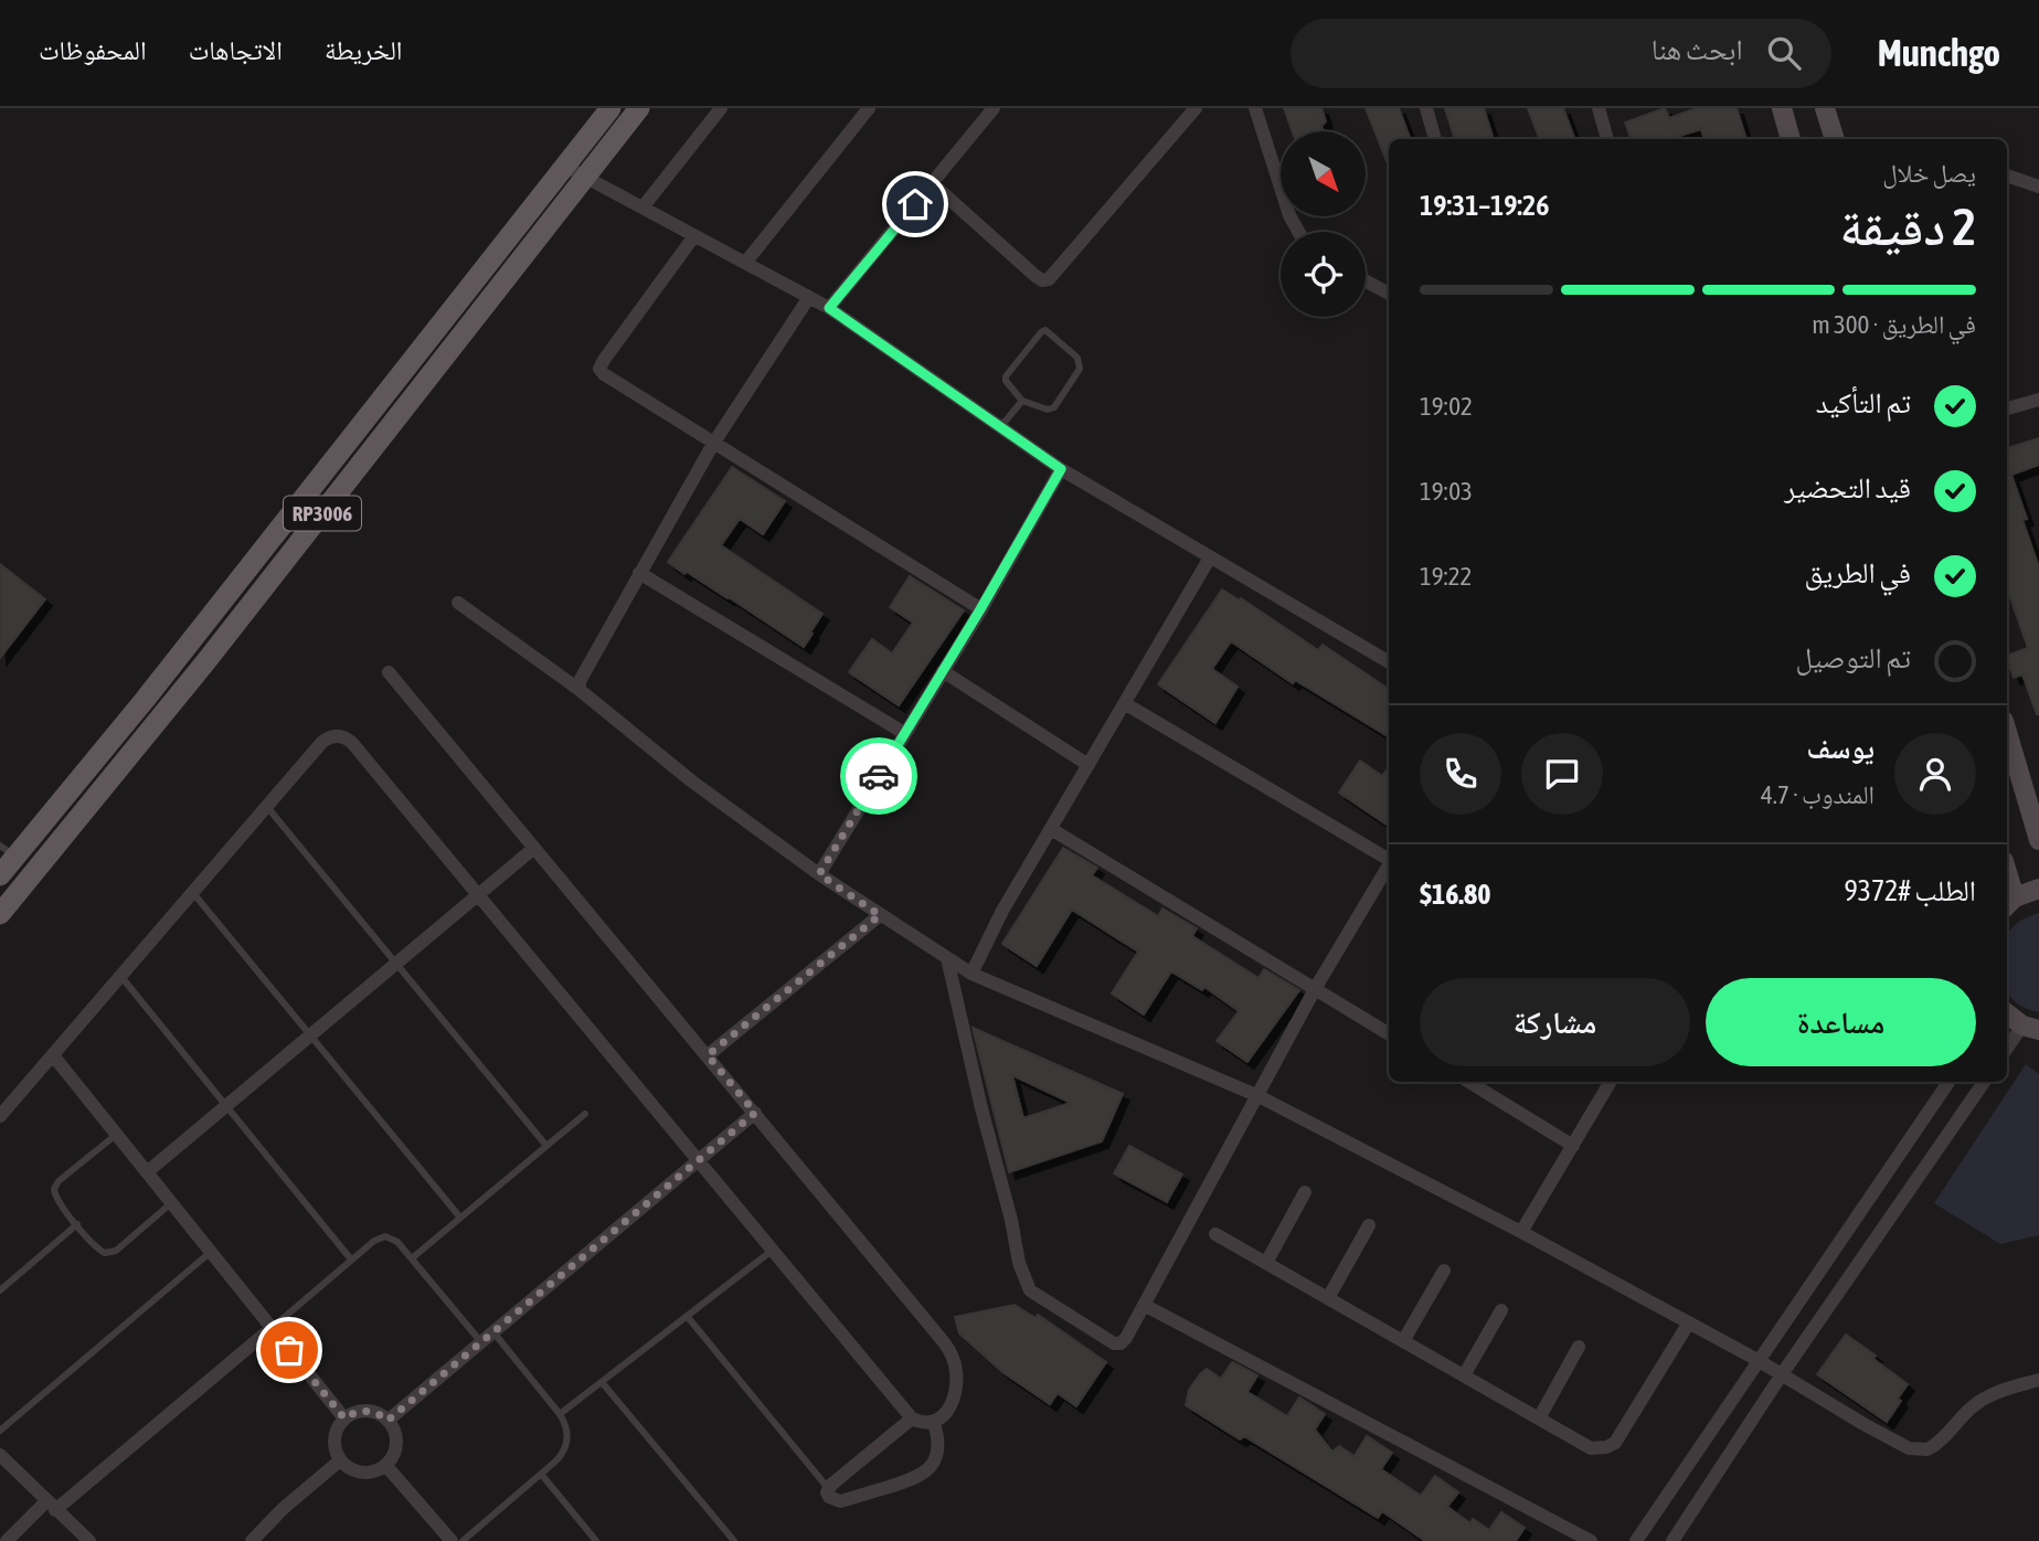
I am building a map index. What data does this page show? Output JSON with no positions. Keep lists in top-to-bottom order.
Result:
{
  "streets": {
    "main road": ["RP3006"]
  },
  "north": "bottom right",
  "page": {
    "header": "Munchgo",
    "search": "ابحث هنا",
    "nav": ["الخريطة", "الاتجاهات", "المحفوظات"],
    "heading": ["2 دقيقة", "يصل خلال", "19:26–19:31"],
    "panel": [
      "يوسف",
      "المندوب · 4.7",
      "الطلب #9372",
      "$16.80"
    ],
    "bar": "في الطريق · 300 m",
    "list": [
      ["تم التأكيد", "19:02"],
      ["قيد التحضير", "19:03"],
      ["في الطريق", "19:22"],
      "تم التوصيل"
    ],
    "buttons": ["مساعدة", "مشاركة"]
  }
}
